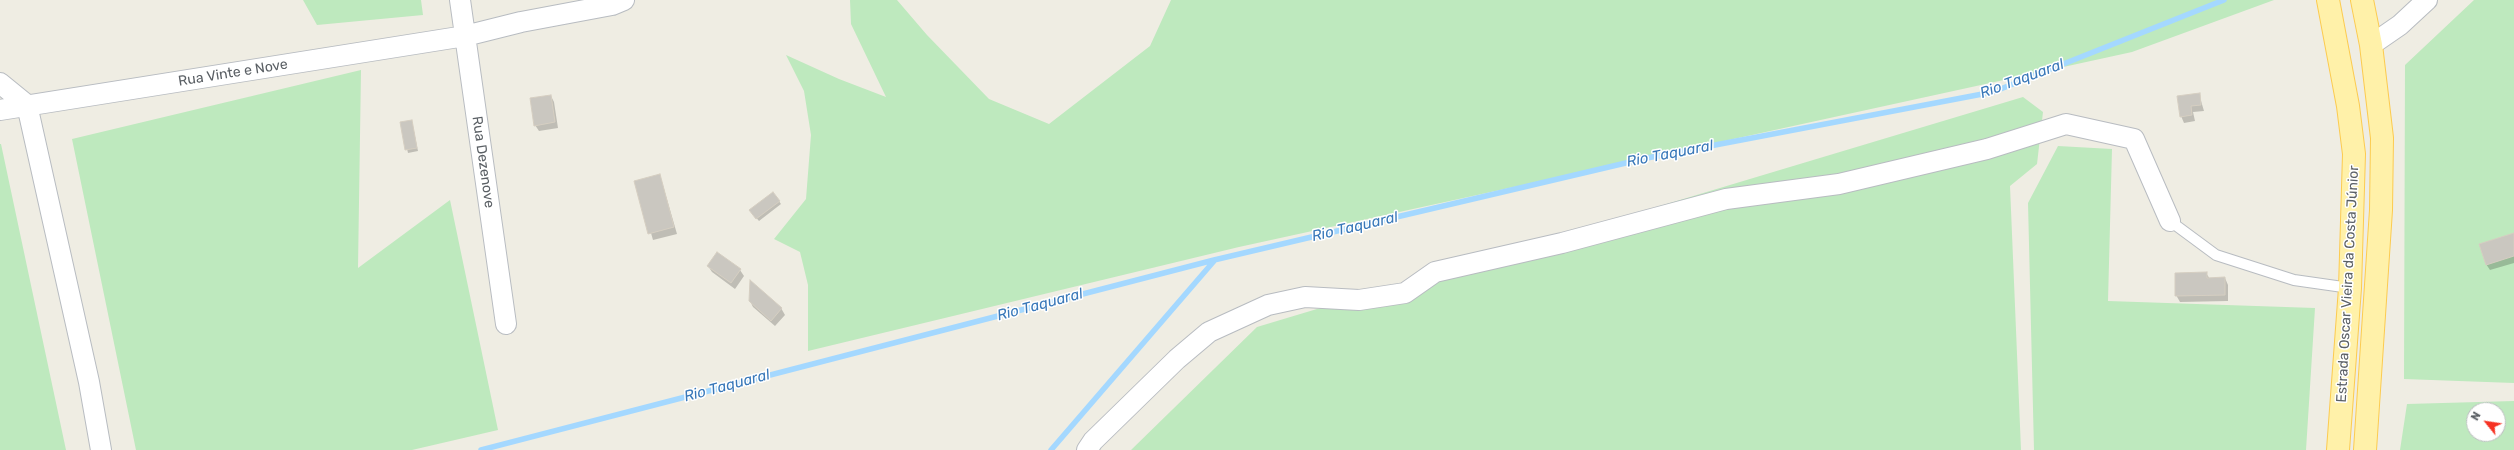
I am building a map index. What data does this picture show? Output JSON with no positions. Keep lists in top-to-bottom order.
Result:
{
  "streets": {
    "main road": ["Estrada Oscar Vieira da Costa Júnior"],
    "street": ["Rua Vinte e Nove", "Rua Dezenove"]
  },
  "crossings": [
    ["Rua Vinte e Nove", "Rua Dezenove"]
  ],
  "water": ["Rio Taquaral"],
  "north": "top left"
}
